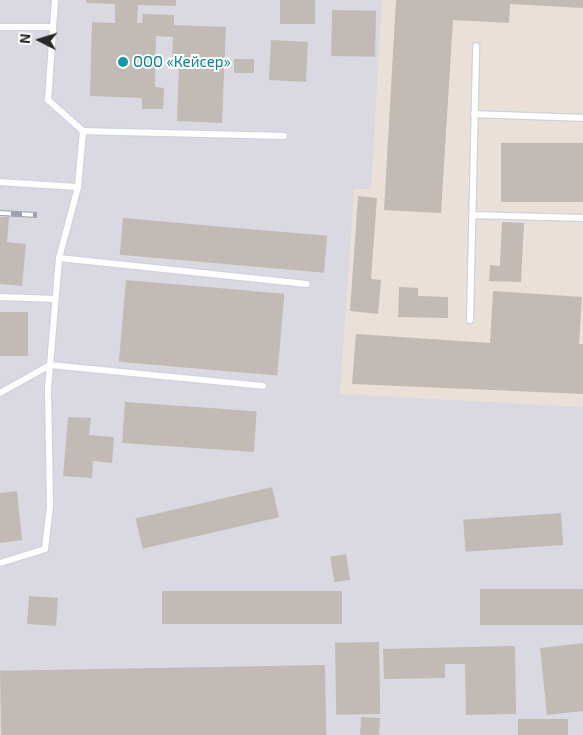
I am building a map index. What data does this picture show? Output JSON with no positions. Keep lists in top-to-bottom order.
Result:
{
  "places": ["ООО «Кейсер»"],
  "north": "left"
}
